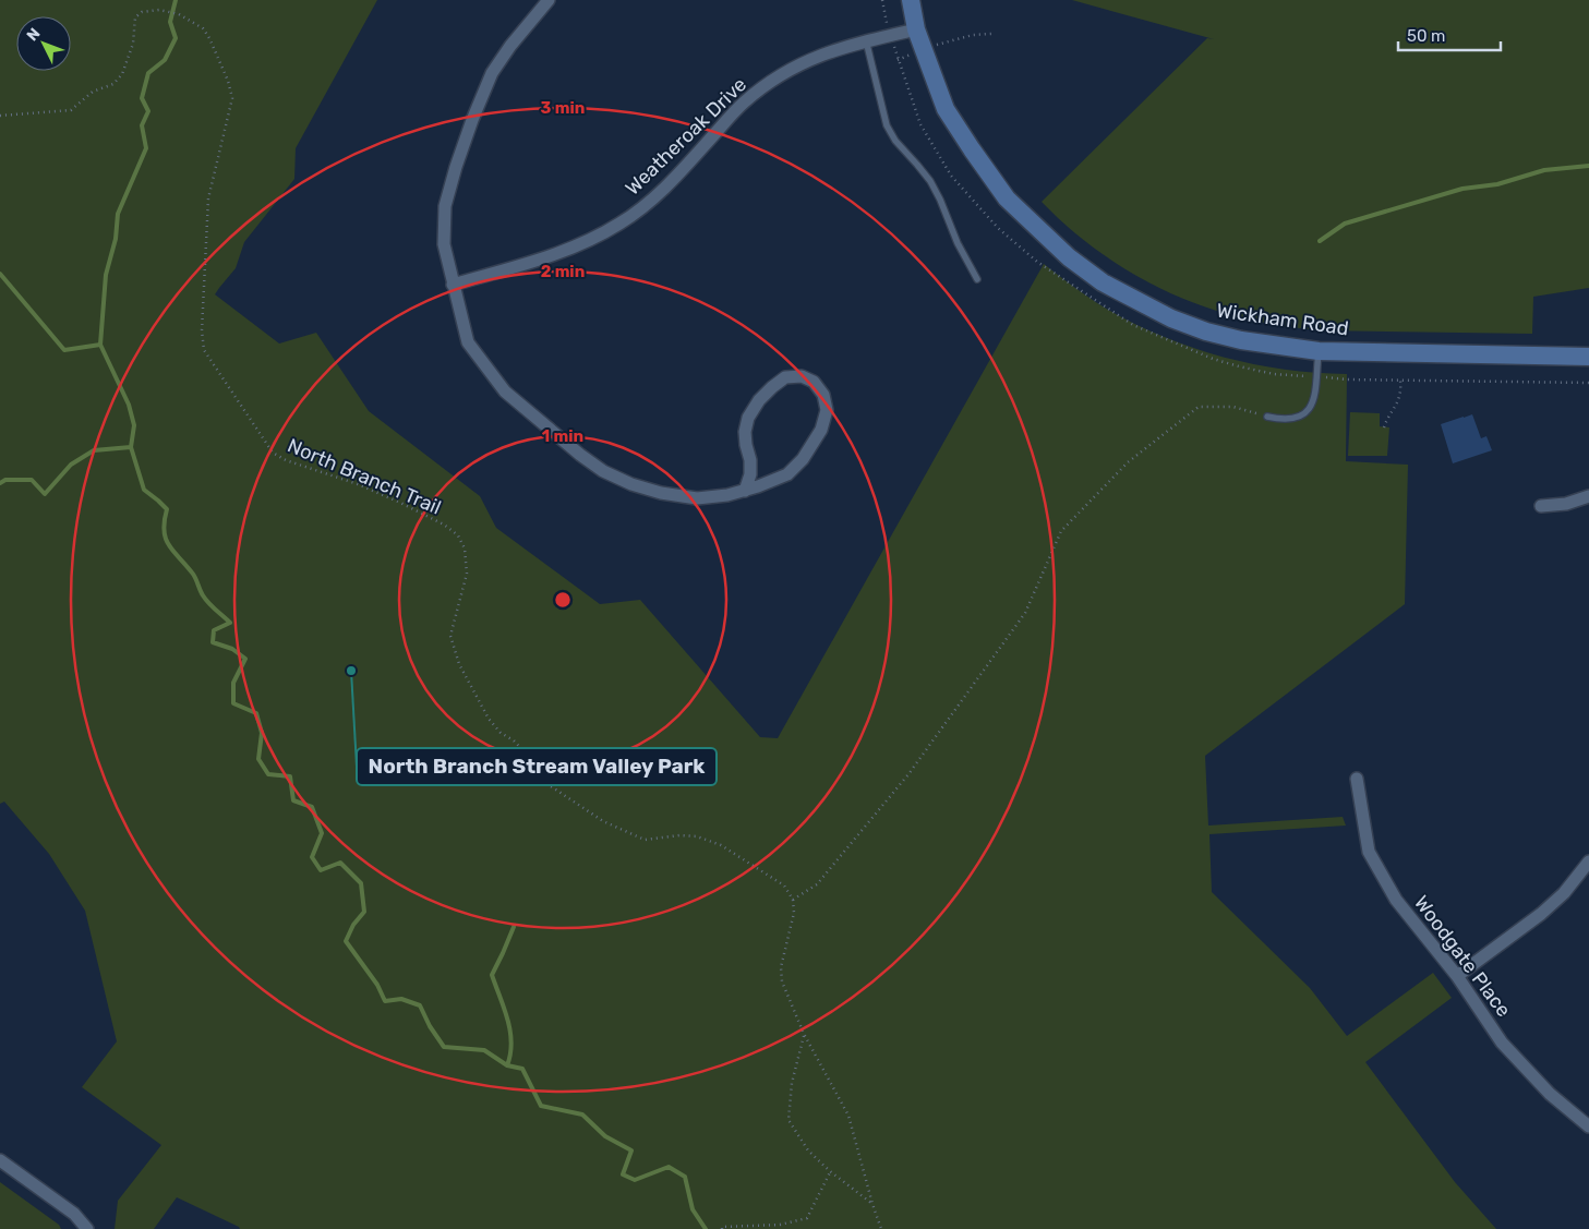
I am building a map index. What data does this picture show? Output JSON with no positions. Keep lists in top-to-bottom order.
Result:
{
  "streets": {
    "street": ["Weatheroak Drive", "Wickham Road", "Woodgate Place"],
    "path": ["North Branch Trail"]
  },
  "crossings": [
    ["Weatheroak Drive", "Wickham Road"]
  ],
  "places": ["North Branch Stream Valley Park"],
  "scale_bar": "50 m",
  "north": "top left",
  "rings": ["3 min", "2 min", "1 min"]
}
